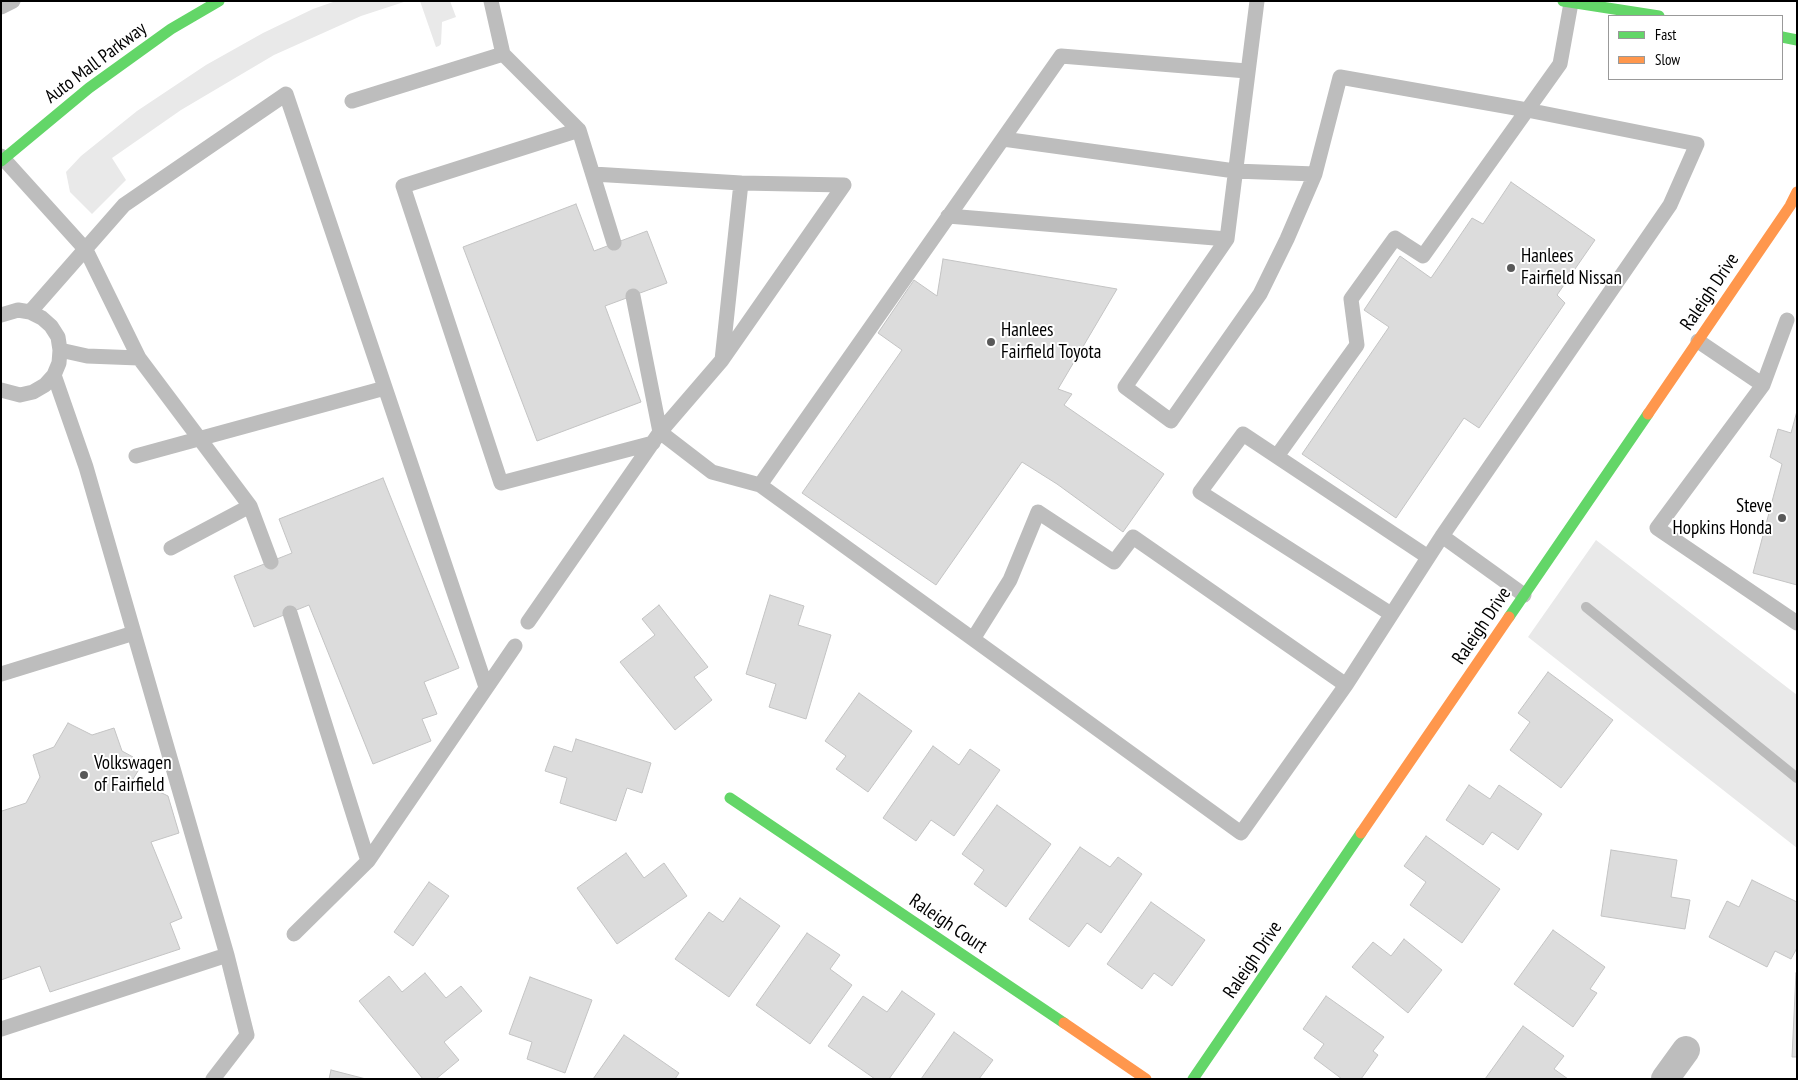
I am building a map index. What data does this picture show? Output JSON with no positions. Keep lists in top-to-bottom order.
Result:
{
  "streets": {
    "street": ["Auto Mall Parkway", "Raleigh Drive", "Raleigh Court"]
  },
  "places": [
    "Hanlees Fairfield Nissan",
    "Hanlees Fairfield Toyota",
    "Steve Hopkins Honda",
    "Volkswagen of Fairfield"
  ],
  "legend": ["Fast", "Slow"]
}
